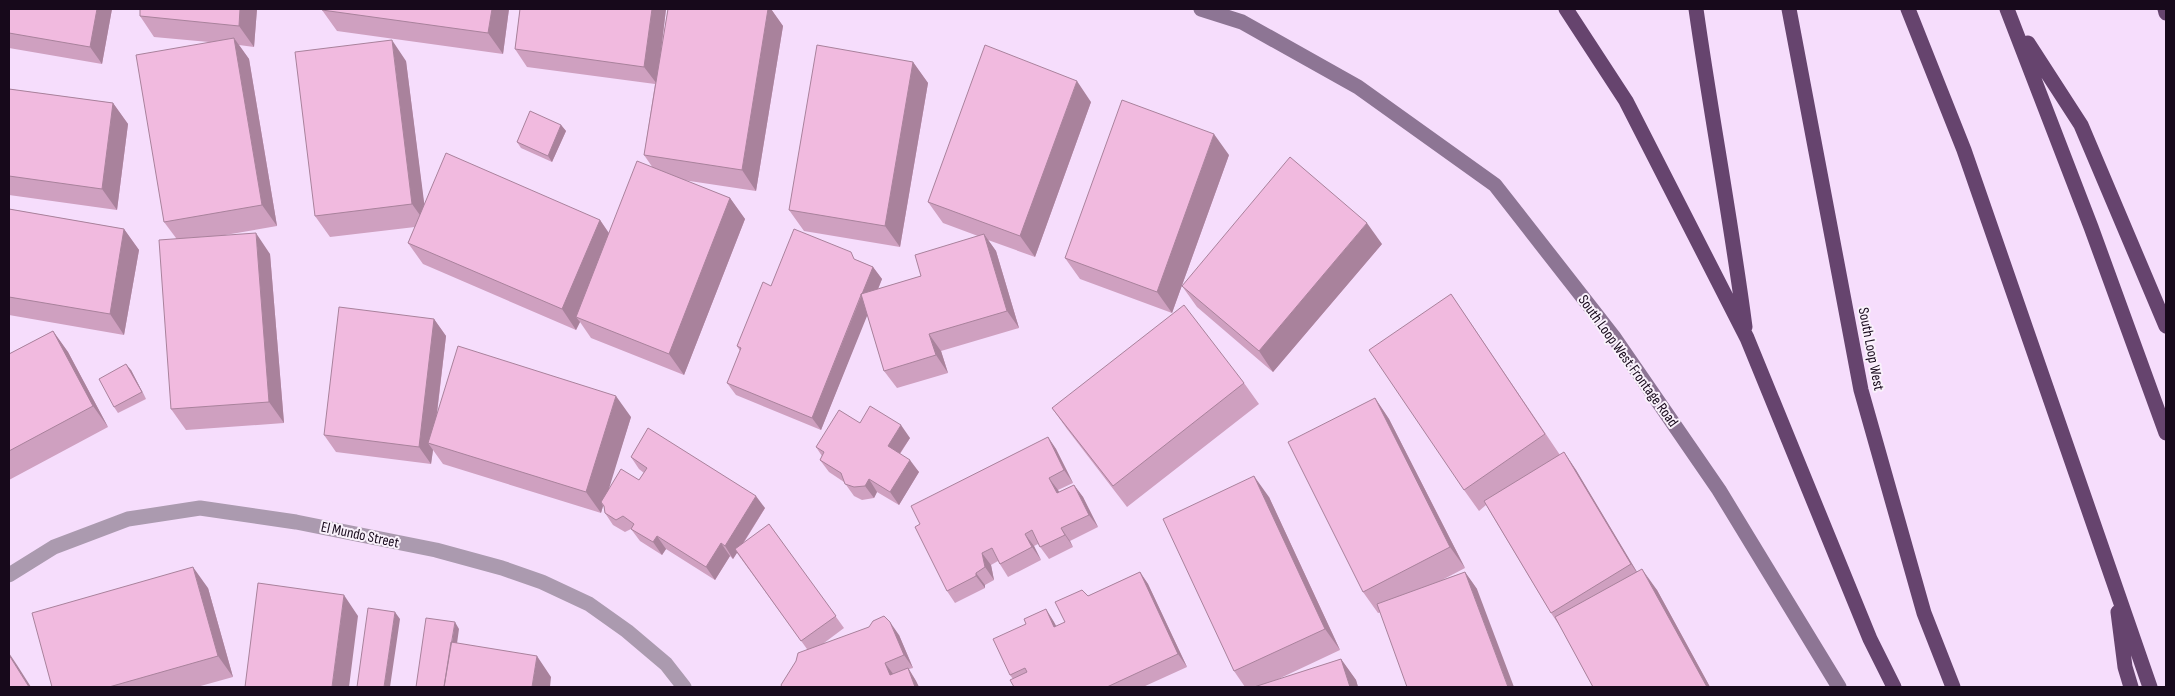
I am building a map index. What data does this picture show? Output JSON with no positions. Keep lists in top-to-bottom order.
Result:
{
  "streets": {
    "highway": ["South Loop West"],
    "main road": ["South Loop West Frontage Road"],
    "street": ["El Mundo Street"]
  }
}
